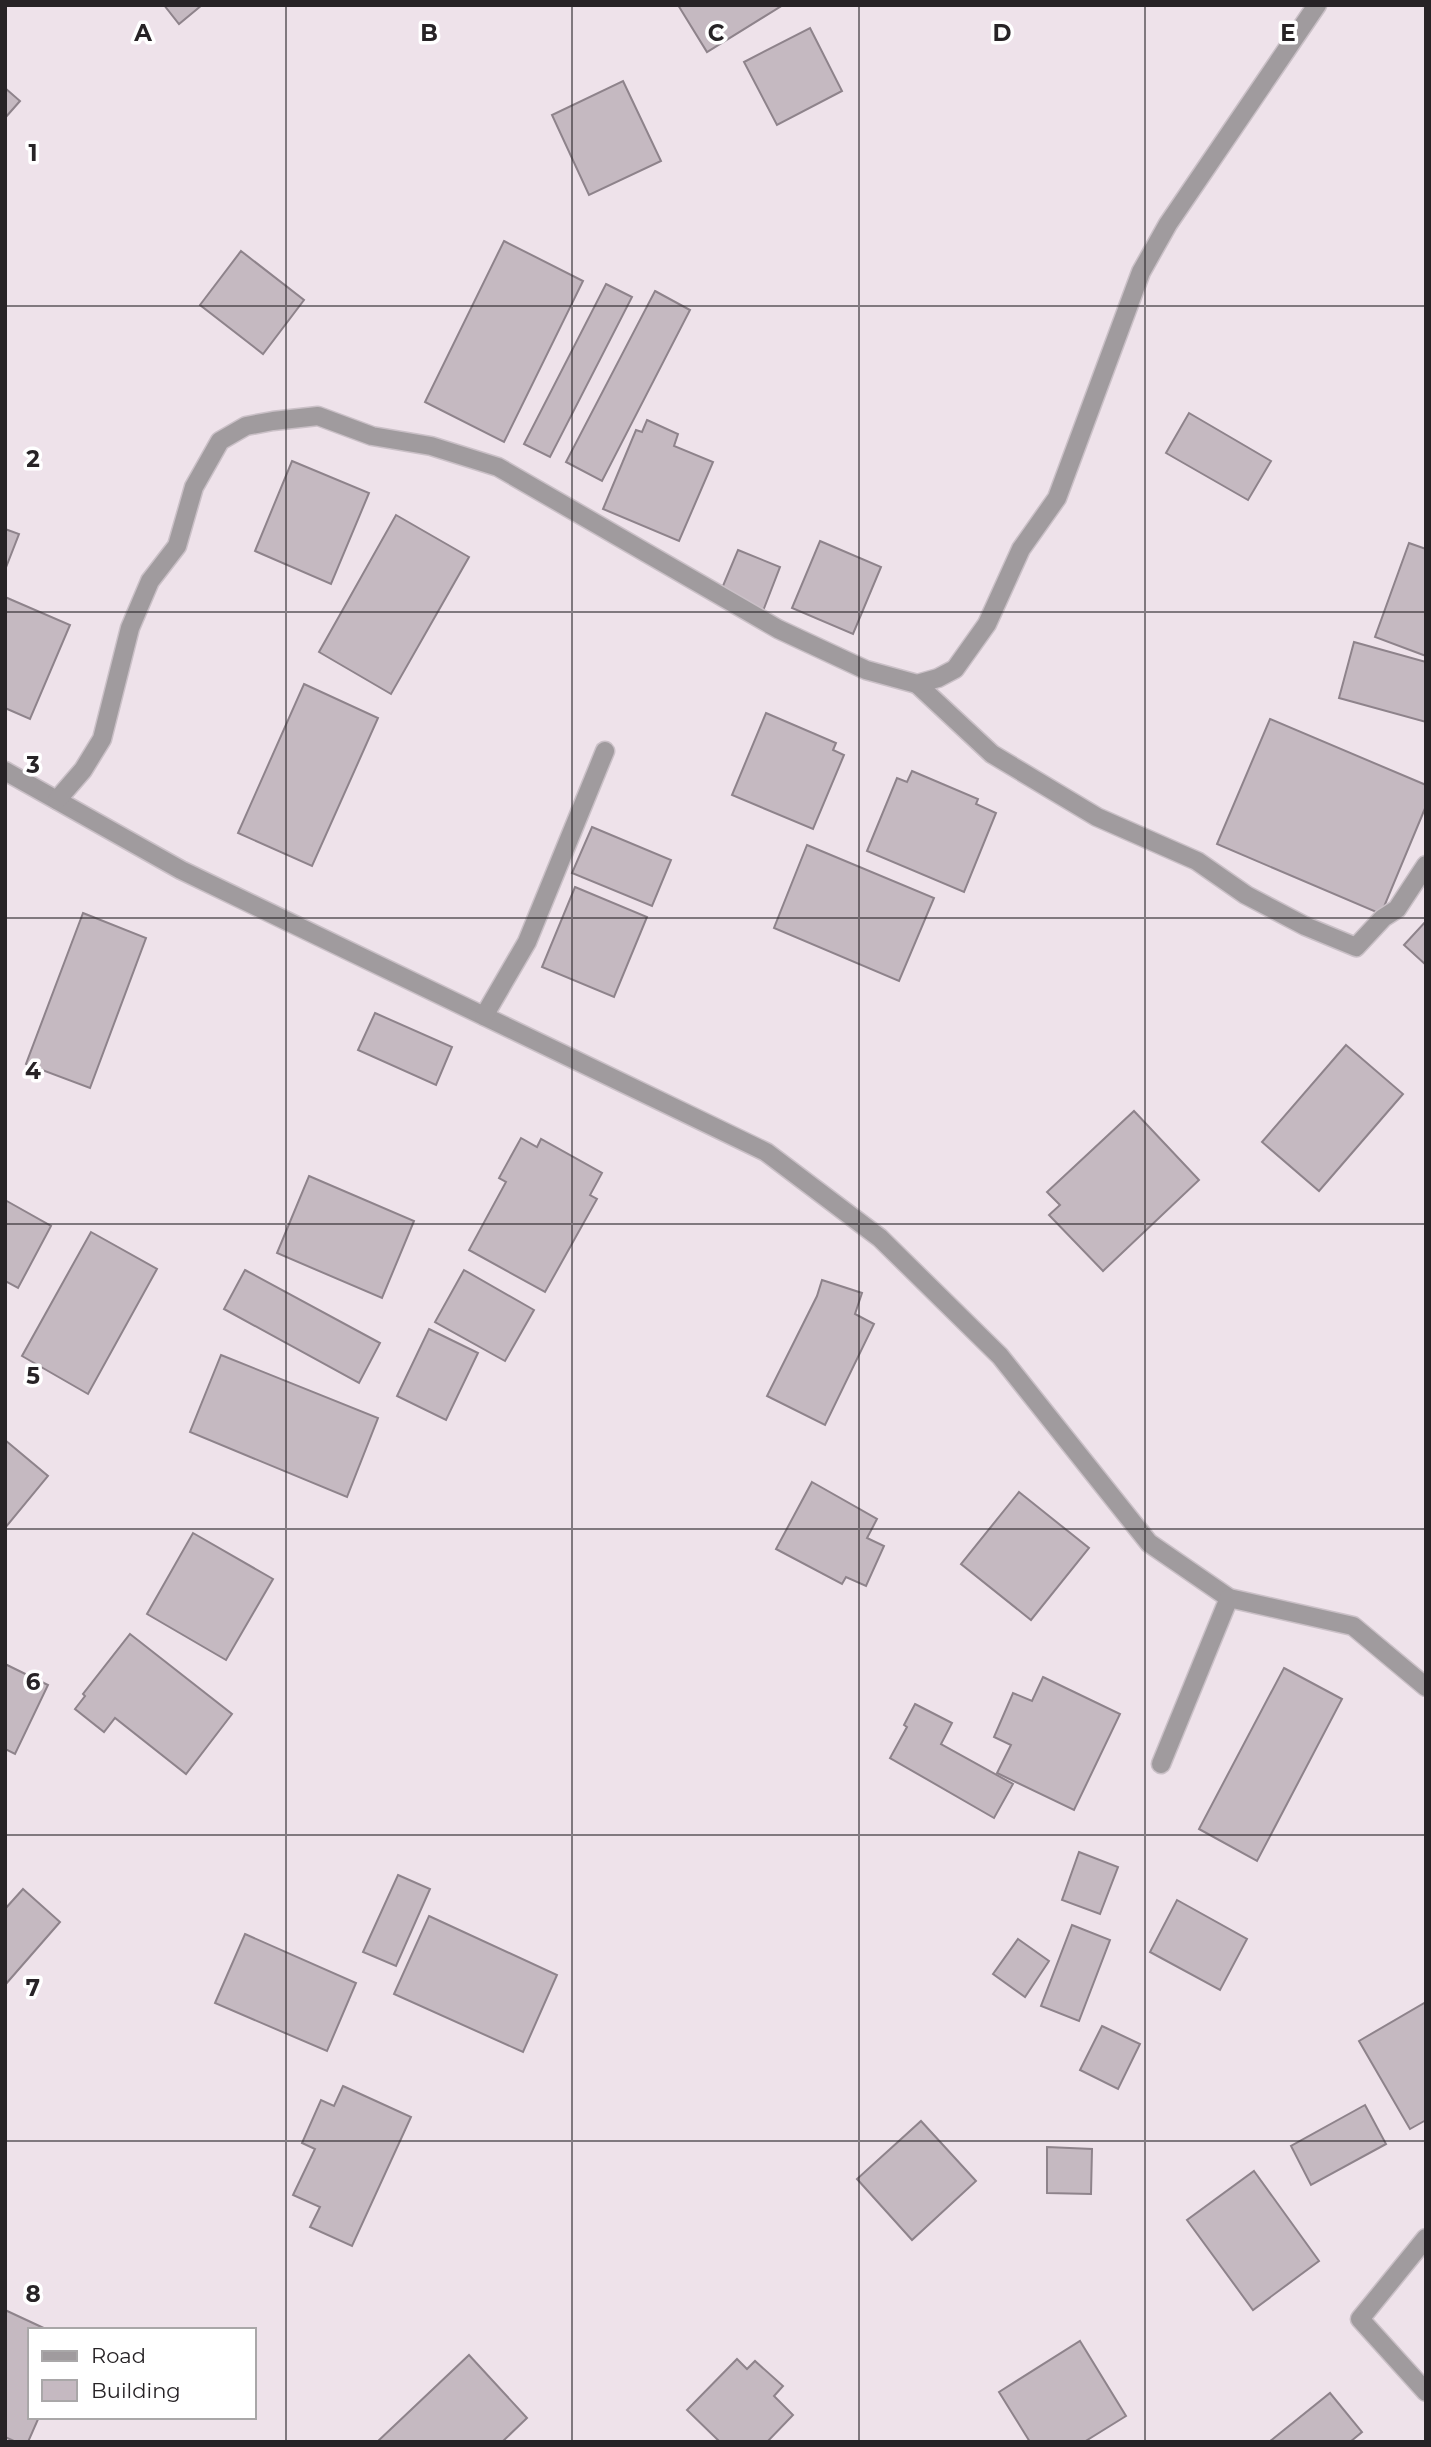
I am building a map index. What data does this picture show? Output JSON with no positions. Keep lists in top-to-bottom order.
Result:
{
  "legend": ["Road", "Building"],
  "grid": {
    "columns": [
      "A",
      "B",
      "C",
      "D",
      "E"
    ],
    "rows": [
      "1",
      "2",
      "3",
      "4",
      "5",
      "6",
      "7",
      "8"
    ]
  }
}
